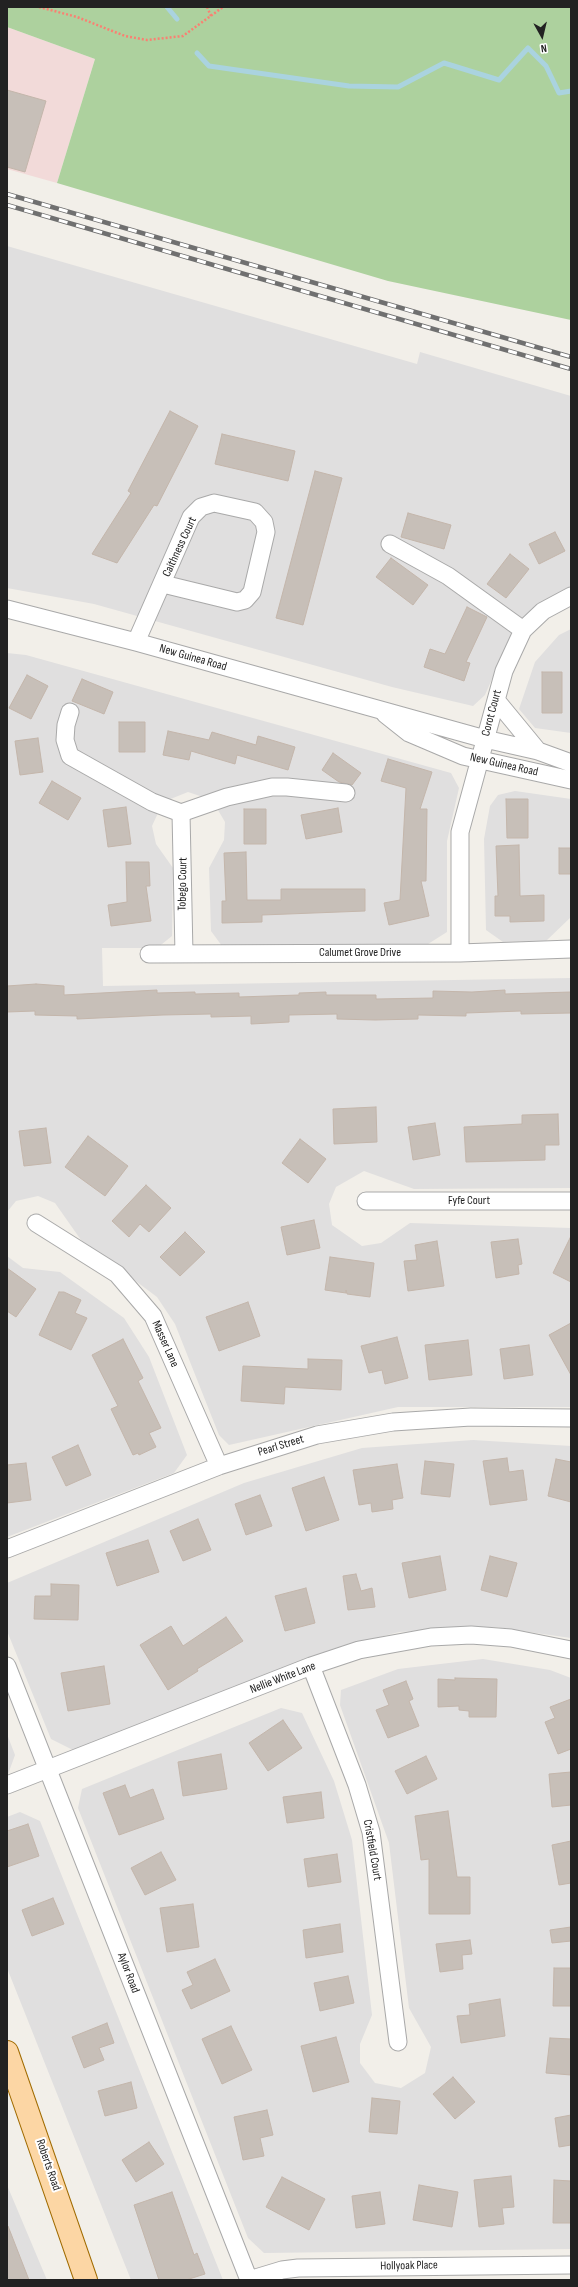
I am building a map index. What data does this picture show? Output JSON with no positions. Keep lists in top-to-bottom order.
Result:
{
  "streets": {
    "main road": ["Roberts Road"],
    "street": [
      "Caithness Court",
      "New Guinea Road",
      "Corot Court",
      "Tobego Court",
      "Calumet Grove Drive",
      "Fyfe Court",
      "Masser Lane",
      "Pearl Street",
      "Nellie White Lane",
      "Cristfield Court",
      "Aylor Road",
      "Hollyoak Place"
    ]
  },
  "crossings": [
    ["Caithness Court", "New Guinea Road"],
    ["New Guinea Road", "Corot Court"],
    ["Corot Court", "Calumet Grove Drive"],
    ["Tobego Court", "Calumet Grove Drive"],
    ["Masser Lane", "Pearl Street"],
    ["Nellie White Lane", "Cristfield Court"],
    ["Nellie White Lane", "Aylor Road"],
    ["Aylor Road", "Hollyoak Place"]
  ],
  "north": "bottom"
}
